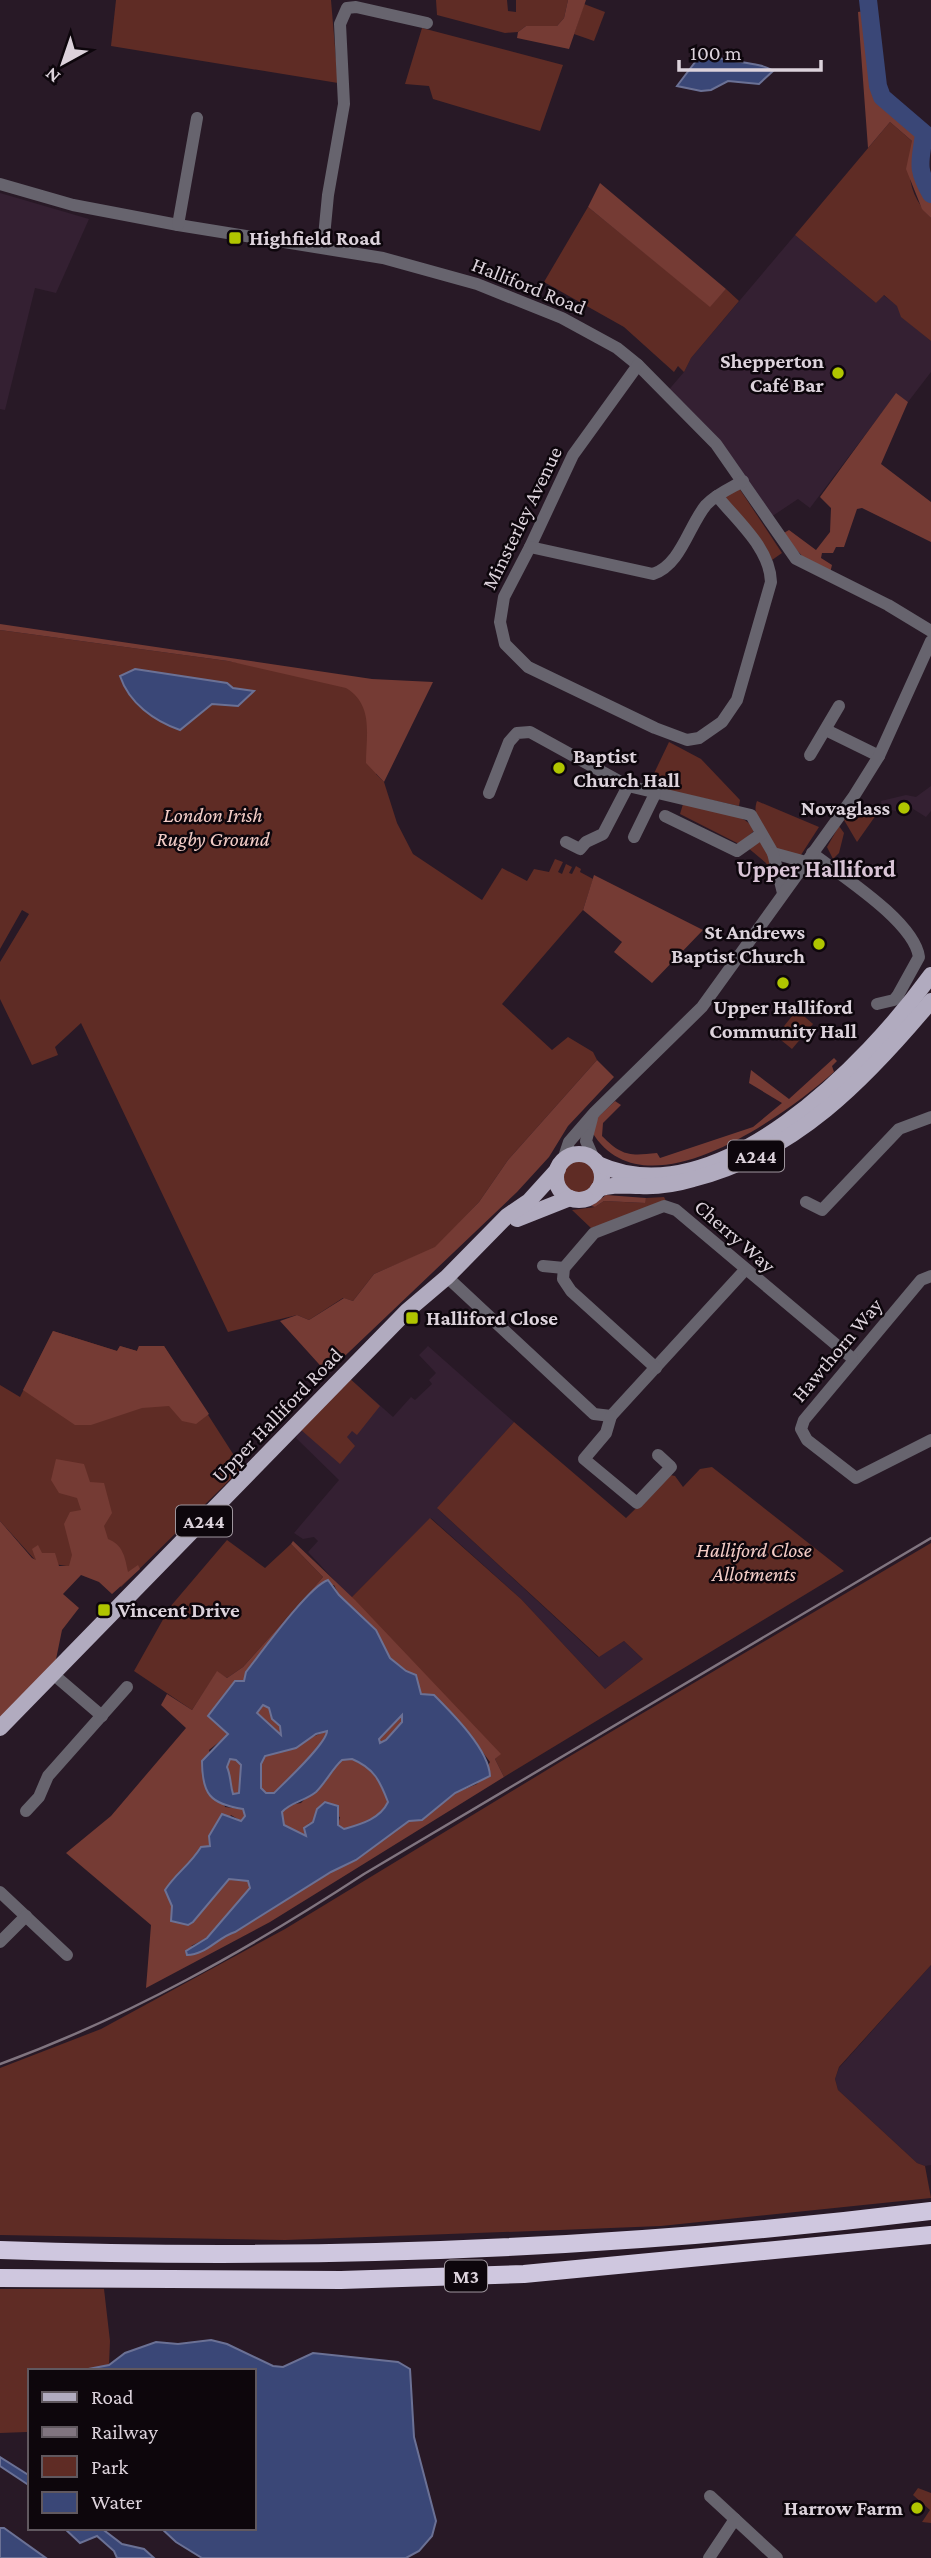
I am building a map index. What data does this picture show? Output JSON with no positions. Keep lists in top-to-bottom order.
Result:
{
  "streets": {
    "highway": ["M3"],
    "main road": ["A244", "Upper Halliford Road"],
    "street": [
      "Halliford Road",
      "Minsterley Avenue",
      "Cherry Way",
      "Hawthorn Way"
    ]
  },
  "crossings": [
    ["Halliford Road", "Minsterley Avenue"],
    ["A244", "Upper Halliford Road"],
    ["Cherry Way", "Hawthorn Way"]
  ],
  "districts": ["Upper Halliford"],
  "parks": ["London Irish Rugby Ground", "Halliford Close Allotments"],
  "places": {
    "transit": ["Highfield Road", "Halliford Close", "Vincent Drive"],
    "other": [
      "Shepperton Café Bar",
      "Baptist Church Hall",
      "Novaglass",
      "St Andrews Baptist Church",
      "Upper Halliford Community Hall",
      "Harrow Farm"
    ]
  },
  "legend": [
    "Road",
    "Railway",
    "Park",
    "Water"
  ],
  "scale_bar": "100 m",
  "north": "bottom left"
}
